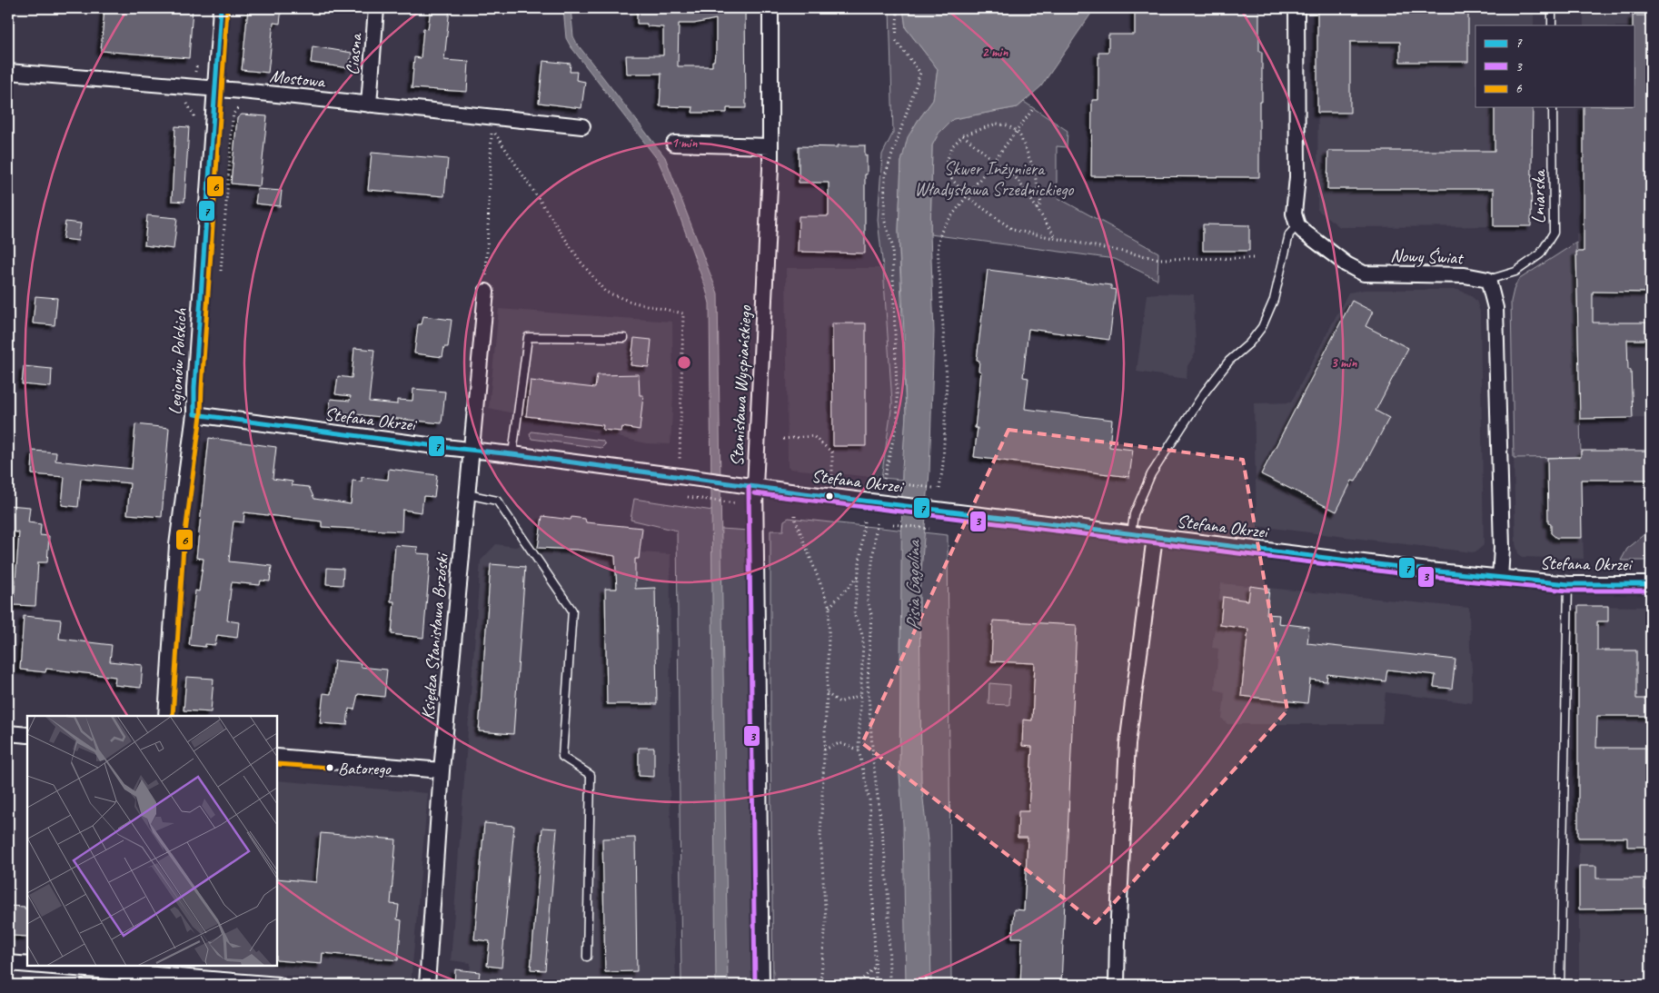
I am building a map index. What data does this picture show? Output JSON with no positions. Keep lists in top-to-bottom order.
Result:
{
  "streets": {
    "street": [
      "Ciasna",
      "Mostowa",
      "Nowy Świat",
      "Legionów Polskich",
      "Stanisława Wyspiańskiego",
      "Stefana Okrzei",
      "Księdza Stanisława Brzóski"
    ],
    "lane": ["Lniarska"]
  },
  "crossings": [
    ["Ciasna", "Mostowa"],
    ["Mostowa", "Legionów Polskich"],
    ["Lniarska", "Nowy Świat"],
    ["Legionów Polskich", "Stefana Okrzei"],
    ["Stanisława Wyspiańskiego", "Stefana Okrzei"],
    ["Stefana Okrzei", "Księdza Stanisława Brzóski"]
  ],
  "water": ["Pisia Gągolina"],
  "parks": ["Skwer Inżyniera Władysława Srzednickiego"],
  "places": ["Batorego"],
  "lines": ["transit line 7", "transit line 6", "transit line 3"],
  "legend": ["7", "3", "6"],
  "rings": ["2 min", "1 min", "3 min"]
}
